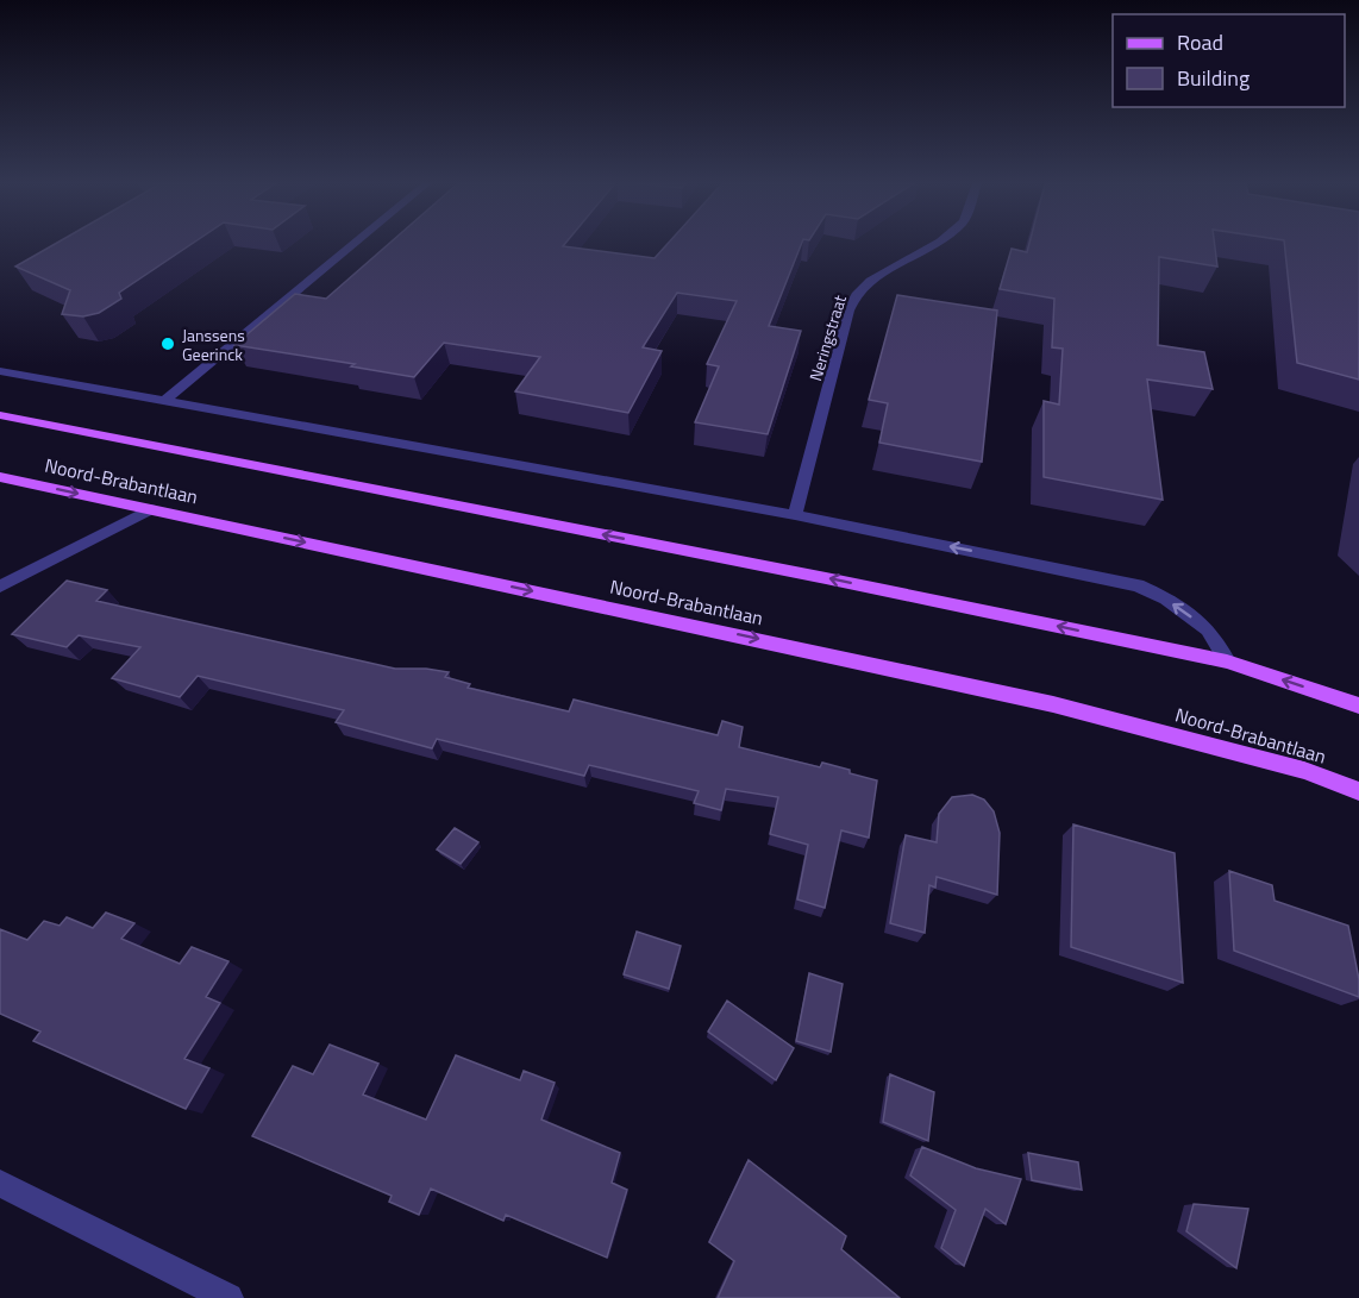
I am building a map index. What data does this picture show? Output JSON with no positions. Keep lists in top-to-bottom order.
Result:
{
  "streets": {
    "main road": ["Noord-Brabantlaan"],
    "street": ["Neringstraat"]
  },
  "places": ["Janssens Geerinck"],
  "legend": ["Road", "Building"]
}
